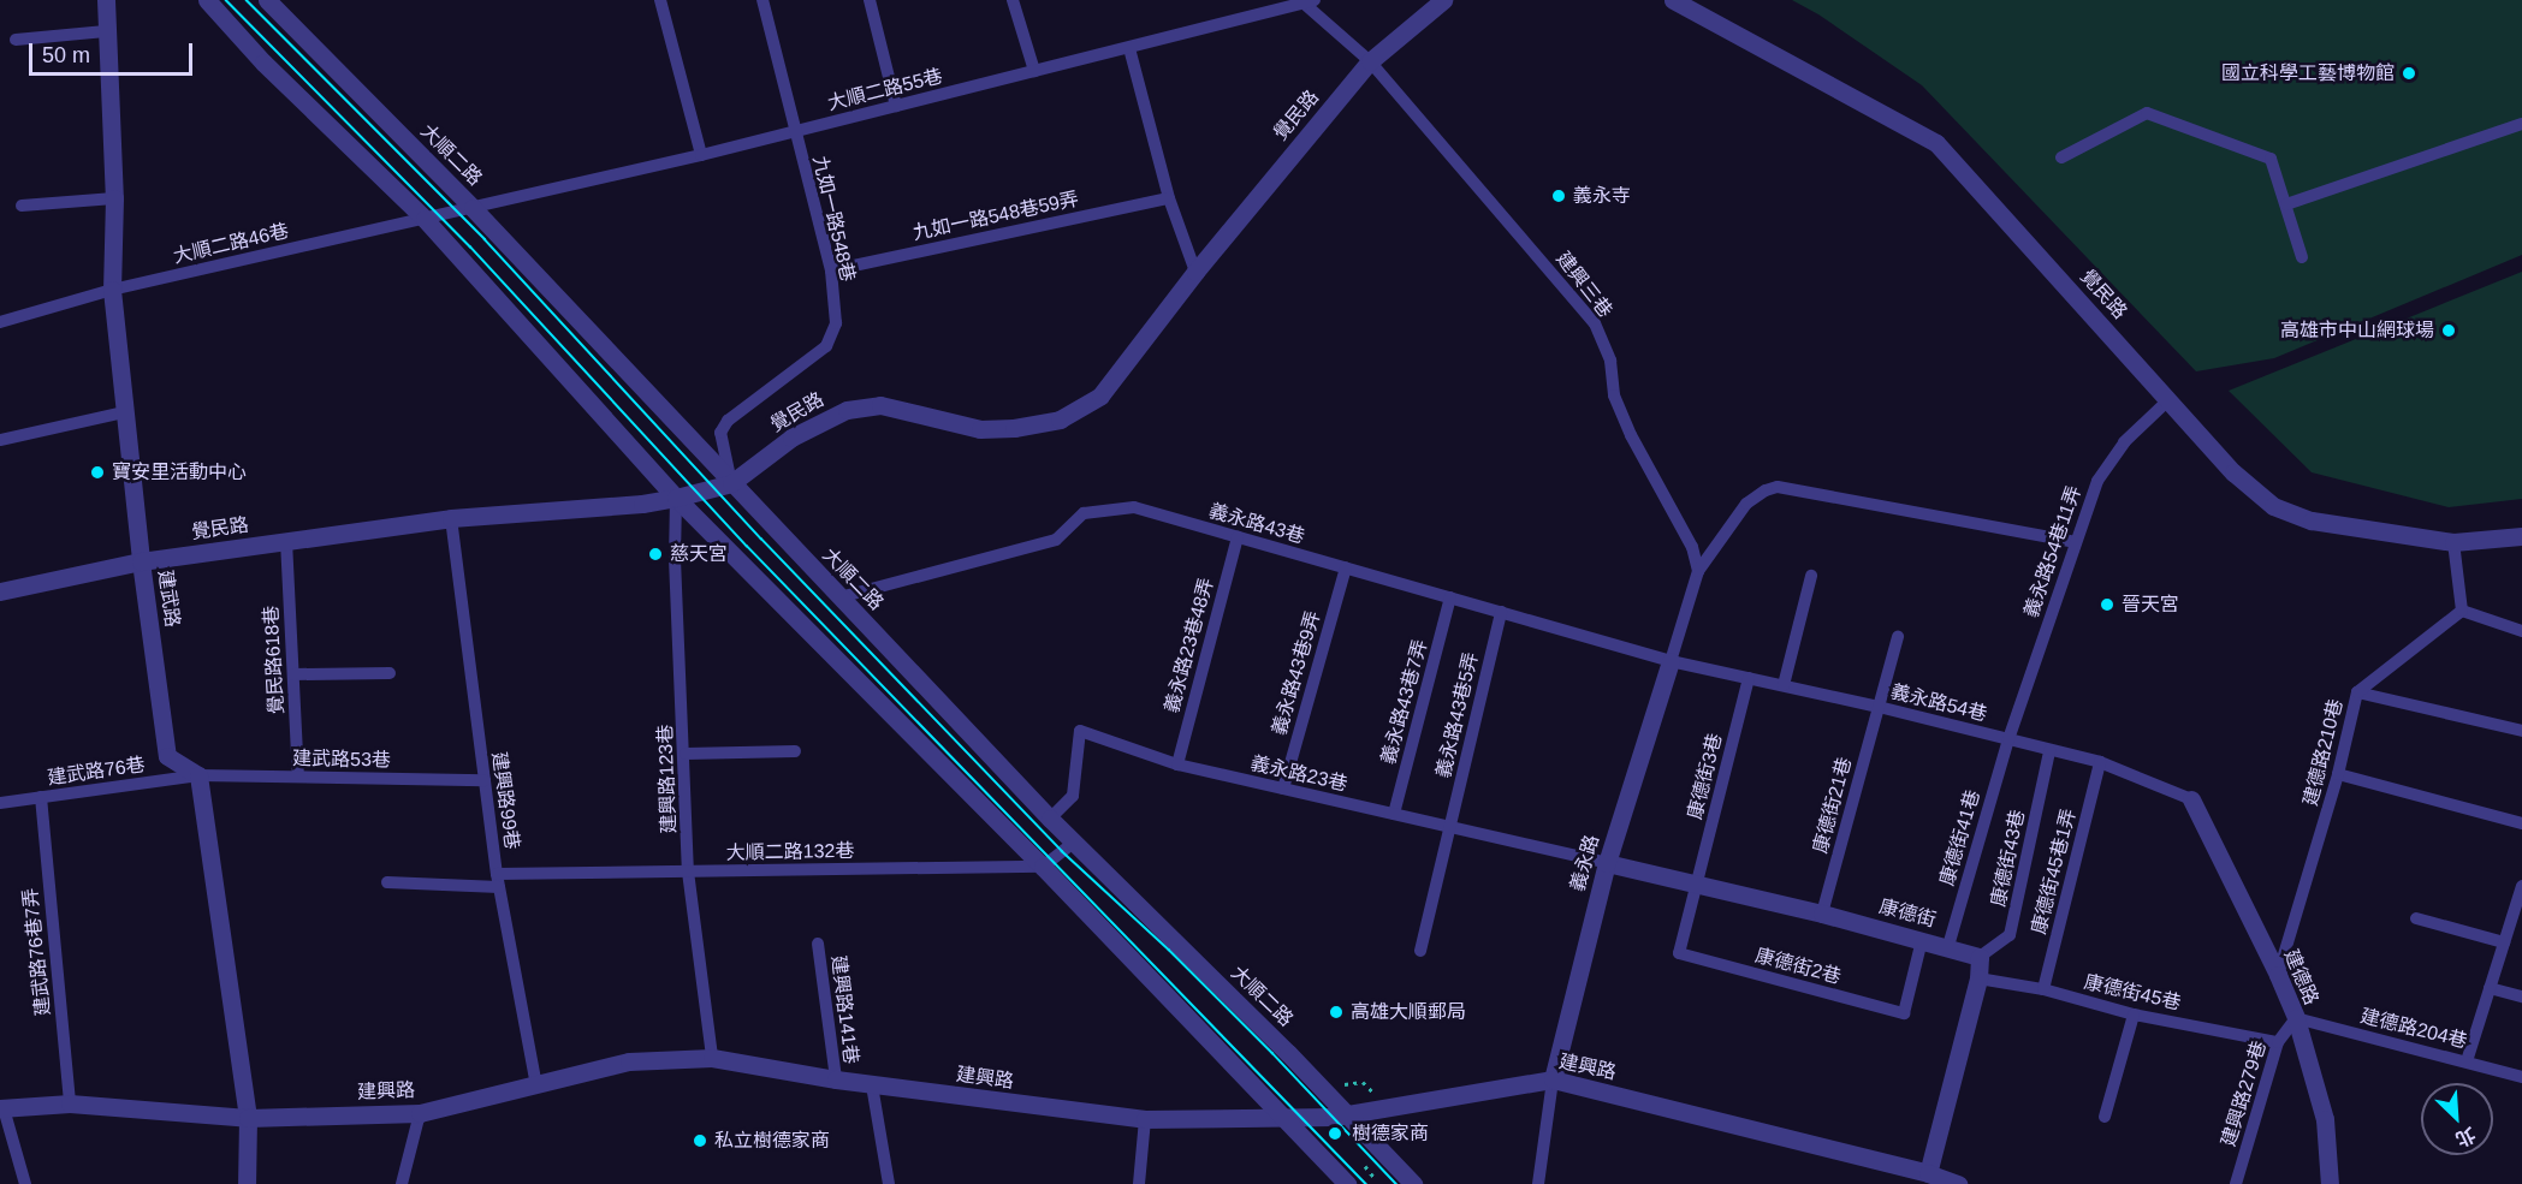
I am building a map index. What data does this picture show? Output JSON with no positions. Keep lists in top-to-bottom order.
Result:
{
  "streets": {
    "street": [
      "覺民路",
      "大順二路",
      "建武路",
      "義永路",
      "康德街",
      "建德路",
      "建興路"
    ],
    "lane": [
      "大順二路55巷",
      "九如一路548巷59弄",
      "九如一路548巷",
      "大順二路46巷",
      "建興三巷",
      "義永路43巷",
      "義永路54巷11弄",
      "義永路23巷48弄",
      "覺民路618巷",
      "義永路43巷9弄",
      "義永路43巷7弄",
      "義永路54巷",
      "義永路43巷5弄",
      "建德路210巷",
      "建武路53巷",
      "建武路76巷",
      "義永路23巷",
      "康德街3巷",
      "建興路123巷",
      "建興路99巷",
      "康德街21巷",
      "康德街41巷",
      "大順二路132巷",
      "康德街43巷",
      "康德街45巷1弄",
      "建武路76巷7弄",
      "康德街2巷",
      "康德街45巷",
      "建興路141巷",
      "建德路204巷",
      "建興路279巷"
    ]
  },
  "crossings": [
    ["大順二路55巷", "大順二路"],
    ["大順二路55巷", "九如一路548巷"],
    ["大順二路55巷", "大順二路46巷"],
    ["大順二路55巷", "建興三巷"],
    ["覺民路", "大順二路"],
    ["覺民路", "九如一路548巷"],
    ["覺民路", "建興三巷"],
    ["覺民路", "義永路54巷11弄"],
    ["覺民路", "建武路"],
    ["覺民路", "覺民路618巷"],
    ["覺民路", "建興路123巷"],
    ["覺民路", "建興路99巷"],
    ["大順二路", "九如一路548巷"],
    ["大順二路", "大順二路46巷"],
    ["大順二路", "義永路43巷"],
    ["大順二路", "義永路23巷"],
    ["大順二路", "建興路"],
    ["九如一路548巷59弄", "九如一路548巷"],
    ["大順二路46巷", "建武路"],
    ["義永路43巷", "義永路23巷48弄"],
    ["義永路43巷", "義永路43巷9弄"],
    ["義永路43巷", "義永路43巷7弄"],
    ["義永路43巷", "義永路54巷"],
    ["義永路43巷", "義永路43巷5弄"],
    ["義永路43巷", "義永路"],
    ["義永路54巷11弄", "義永路54巷"],
    ["義永路54巷11弄", "康德街41巷"],
    ["建武路", "建武路53巷"],
    ["建武路", "建武路76巷"],
    ["義永路23巷48弄", "義永路23巷"],
    ["覺民路618巷", "建武路53巷"],
    ["義永路43巷9弄", "義永路23巷"],
    ["義永路43巷7弄", "義永路23巷"],
    ["義永路54巷", "康德街3巷"],
    ["義永路54巷", "康德街21巷"],
    ["義永路54巷", "康德街41巷"],
    ["義永路54巷", "康德街43巷"],
    ["義永路54巷", "義永路"],
    ["義永路54巷", "康德街45巷1弄"],
    ["義永路54巷", "建德路"],
    ["義永路43巷5弄", "義永路23巷"],
    ["建德路210巷", "建德路"],
    ["建武路53巷", "建武路76巷"],
    ["建武路53巷", "建興路99巷"],
    ["建武路76巷", "建武路76巷7弄"],
    ["義永路23巷", "義永路"],
    ["義永路23巷", "康德街"],
    ["康德街3巷", "康德街"],
    ["康德街3巷", "康德街2巷"],
    ["建興路123巷", "大順二路132巷"],
    ["建興路123巷", "建興路"],
    ["建興路99巷", "大順二路132巷"],
    ["建興路99巷", "建興路"],
    ["康德街21巷", "康德街"],
    ["康德街41巷", "康德街"],
    ["康德街43巷", "康德街"],
    ["義永路", "康德街"],
    ["義永路", "建興路"],
    ["康德街45巷1弄", "康德街45巷"],
    ["康德街", "康德街2巷"],
    ["建武路76巷7弄", "建興路"],
    ["建德路", "建德路204巷"],
    ["建德路", "建興路279巷"],
    ["康德街45巷", "建興路279巷"],
    ["建興路141巷", "建興路"],
    ["建德路204巷", "建興路279巷"]
  ],
  "places": [
    "國立科學工藝博物館",
    "義永寺",
    "高雄市中山網球場",
    "寶安里活動中心",
    "慈天宮",
    "晉天宮",
    "高雄大順郵局",
    "樹德家商",
    "私立樹德家商"
  ],
  "scale_bar": "50 m",
  "north": "bottom right"
}
